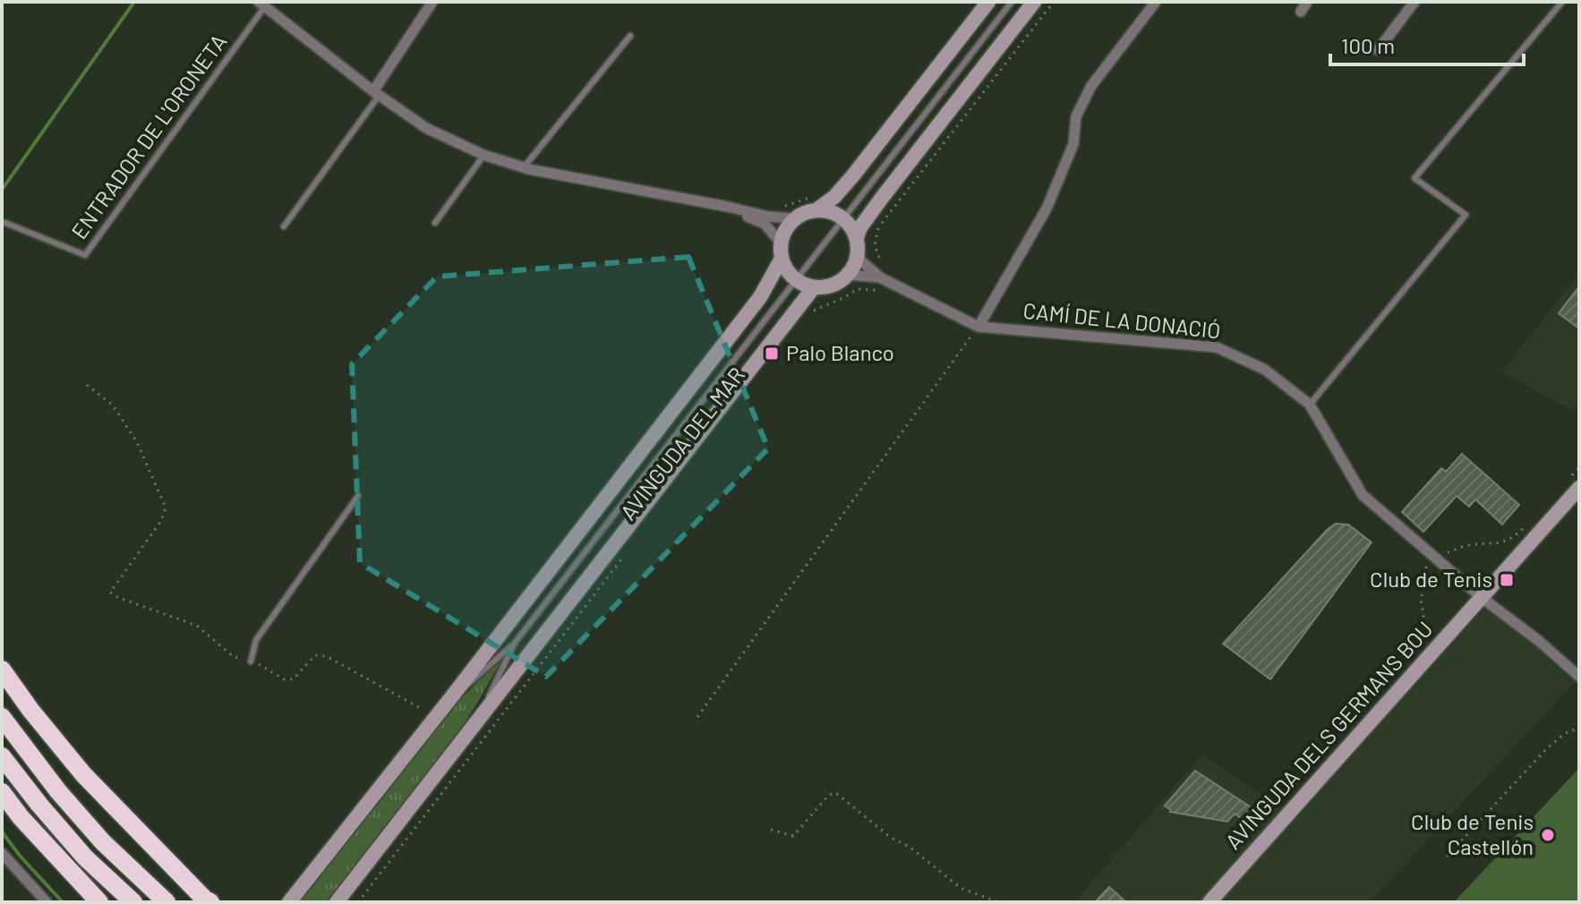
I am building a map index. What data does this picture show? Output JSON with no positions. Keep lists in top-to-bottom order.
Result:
{
  "streets": {
    "main road": ["AVINGUDA DEL MAR", "AVINGUDA DELS GERMANS BOU"],
    "street": ["CAMÍ DE LA DONACIÓ"],
    "lane": ["ENTRADOR DE L'ORONETA"]
  },
  "crossings": [
    ["CAMÍ DE LA DONACIÓ", "AVINGUDA DELS GERMANS BOU"]
  ],
  "places": {
    "transit": ["Palo Blanco", "Club de Tenis"],
    "other": ["Club de Tenis Castellón"]
  },
  "scale_bar": "100 m"
}
